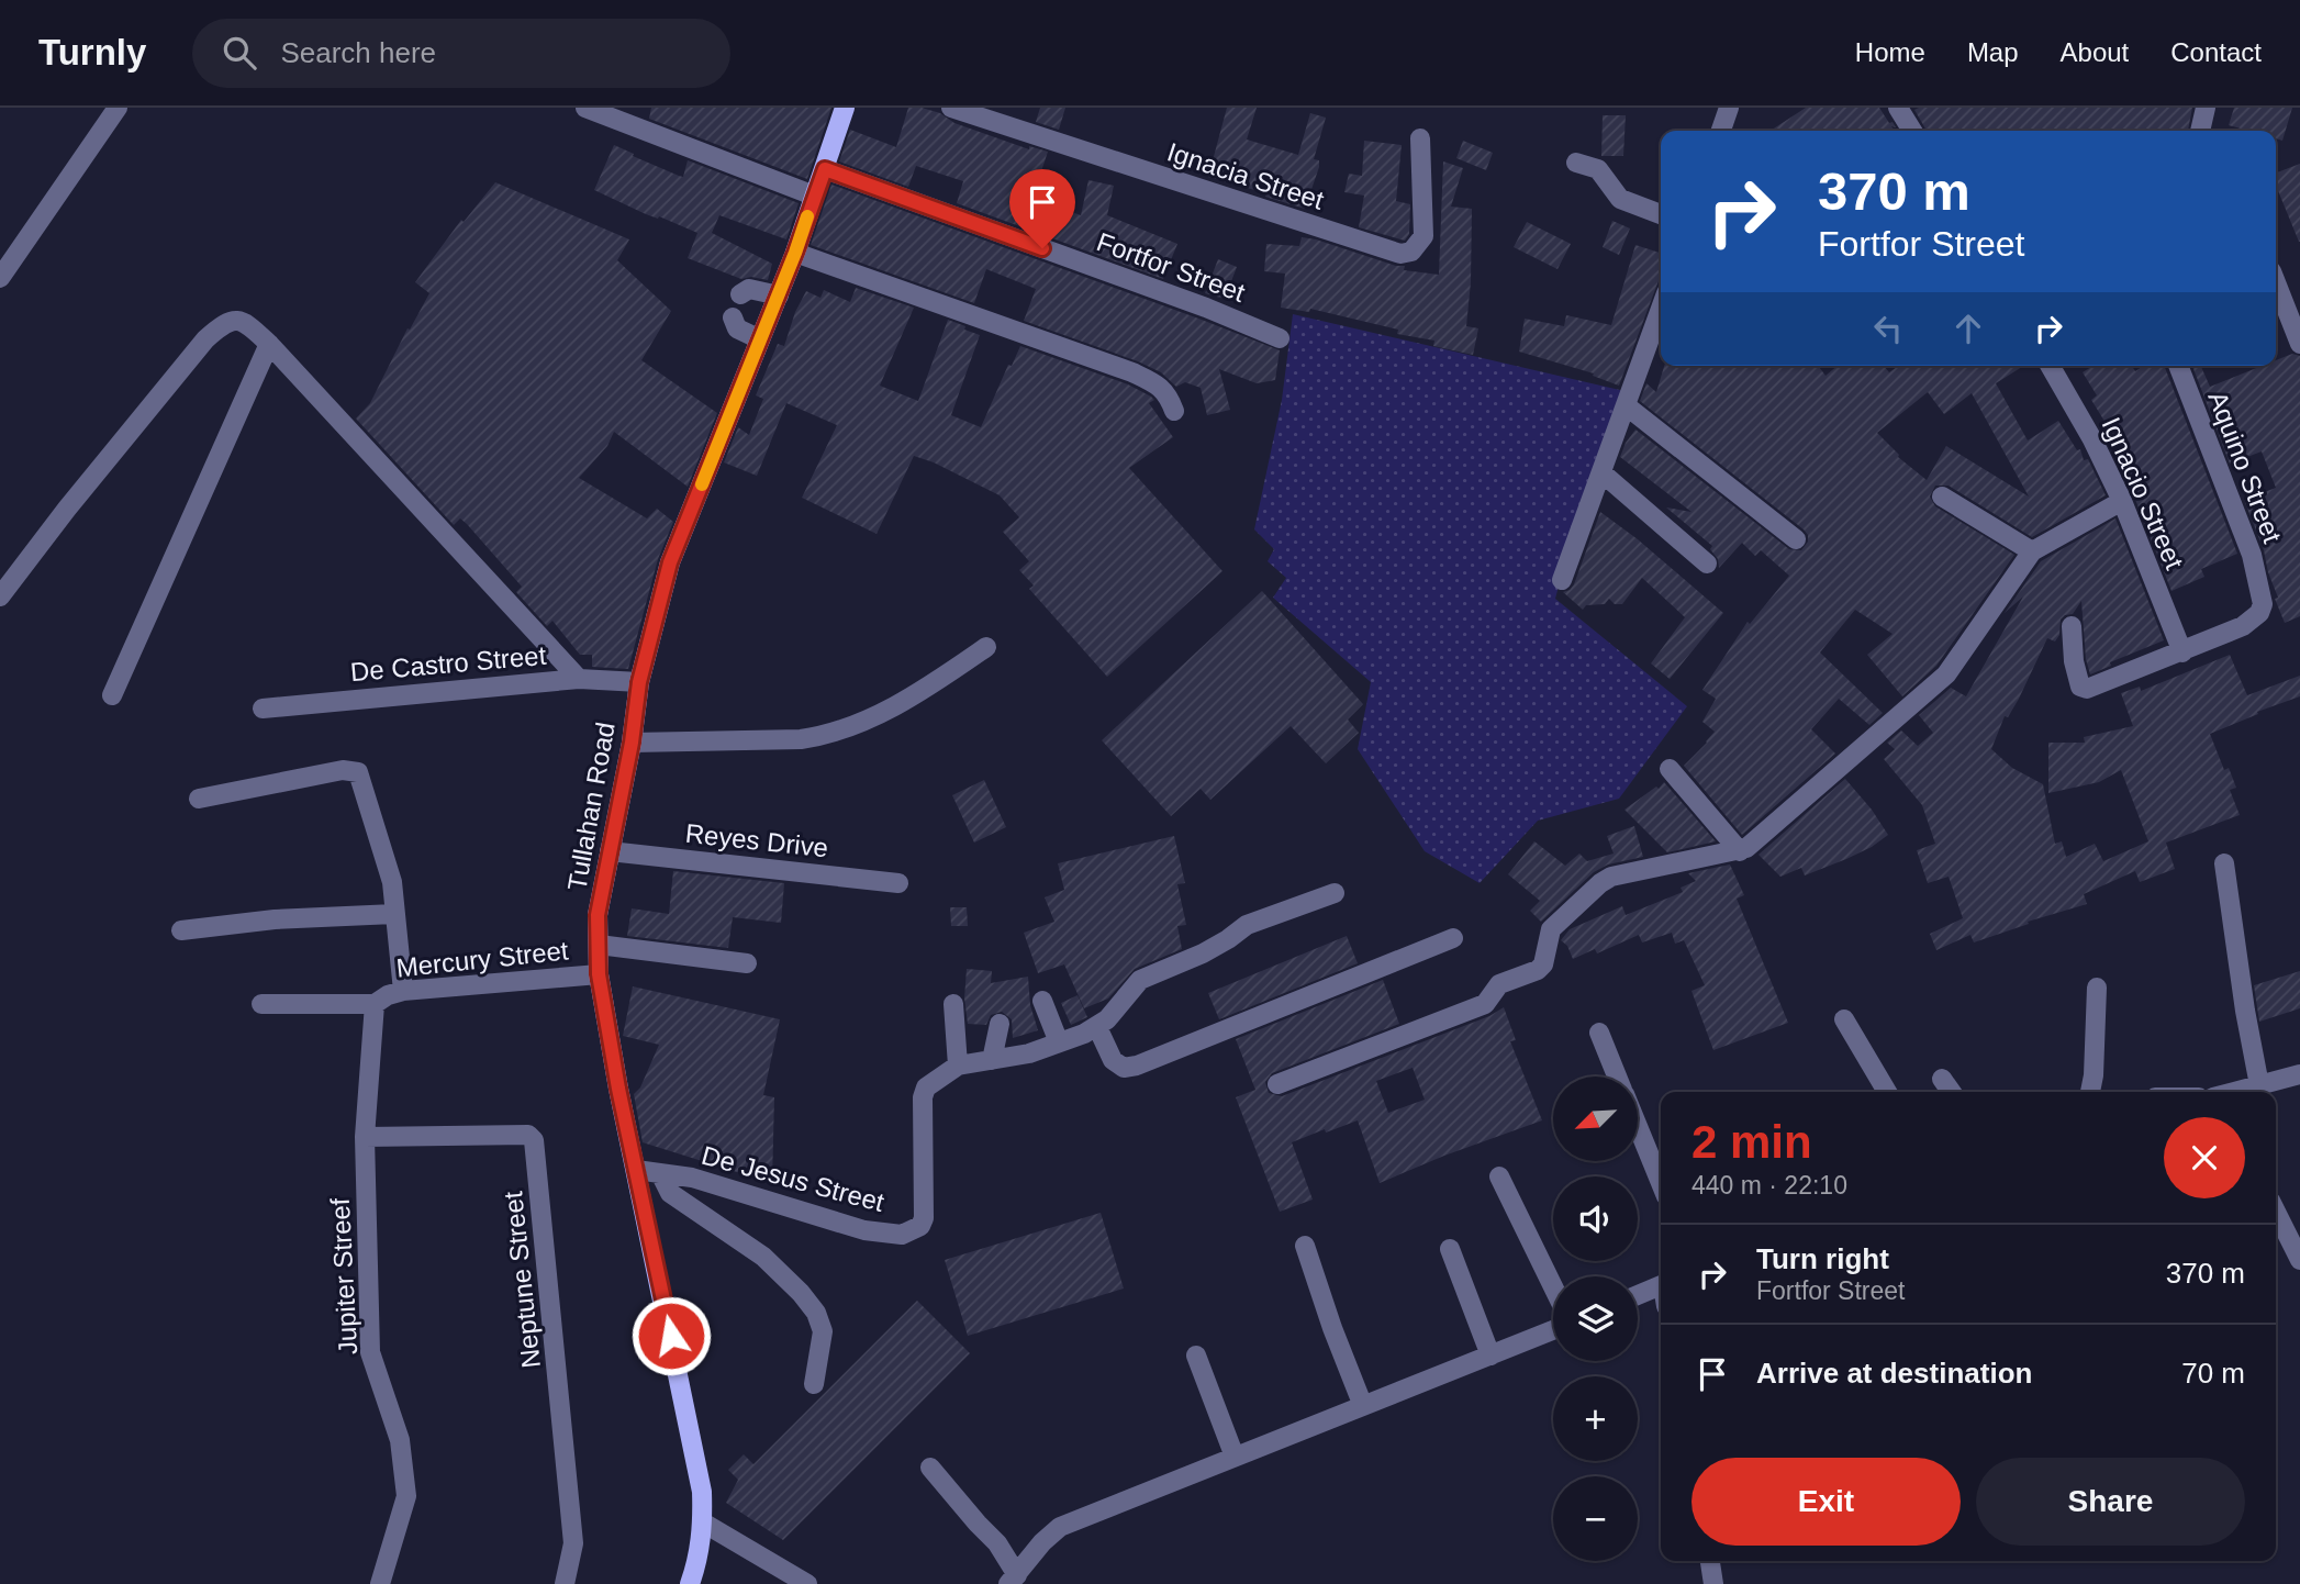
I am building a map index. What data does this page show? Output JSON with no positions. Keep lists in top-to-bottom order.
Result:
{
  "streets": {
    "main road": ["Tullahan Road"],
    "street": [
      "Ignacia Street",
      "Fortfor Street",
      "Aquino Street",
      "Ignacio Street",
      "De Castro Street",
      "Reyes Drive",
      "Mercury Street",
      "De Jesus Street",
      "Jupiter Streef",
      "Neptune Street"
    ]
  },
  "crossings": [
    ["Fortfor Street", "Tullahan Road"],
    ["Aquino Street", "Ignacio Street"],
    ["De Castro Street", "Tullahan Road"],
    ["Tullahan Road", "Reyes Drive"],
    ["Tullahan Road", "Mercury Street"],
    ["Tullahan Road", "De Jesus Street"],
    ["Mercury Street", "Jupiter Streef"],
    ["Jupiter Streef", "Neptune Street"]
  ],
  "north": "bottom left",
  "page": {
    "header": "Turnly",
    "search": "Search here",
    "nav": [
      "Home",
      "Map",
      "About",
      "Contact"
    ],
    "turn": ["370 m", "Fortfor Street"],
    "map_buttons": ["+", "−"],
    "heading": ["2 min", "440 m · 22:10"],
    "list": [
      {
        "name": "Turn right",
        "note": "Fortfor Street",
        "value": "370 m"
      },
      {
        "name": "Arrive at destination",
        "value": "70 m"
      }
    ],
    "buttons": ["Exit", "Share"]
  }
}
